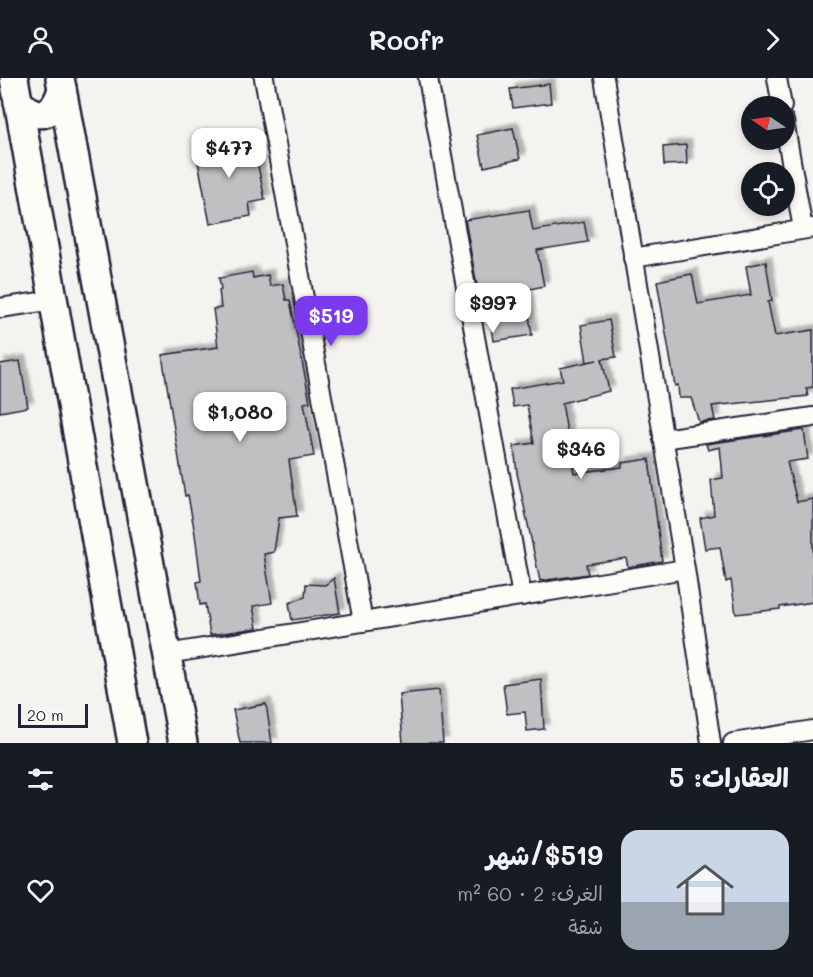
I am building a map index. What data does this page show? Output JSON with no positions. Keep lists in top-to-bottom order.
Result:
{
  "scale_bar": "20 m",
  "north": "left",
  "page": {
    "header": "Roofr",
    "price": [
      "$477",
      "$997",
      "$519",
      "$1,080",
      "$346"
    ],
    "scale": "20 m",
    "heading": "العقارات: 5",
    "list": [
      {
        "name": "$519/شهر",
        "note": "الغرف: 2 · 60 m² · شقة"
      }
    ]
  }
}
